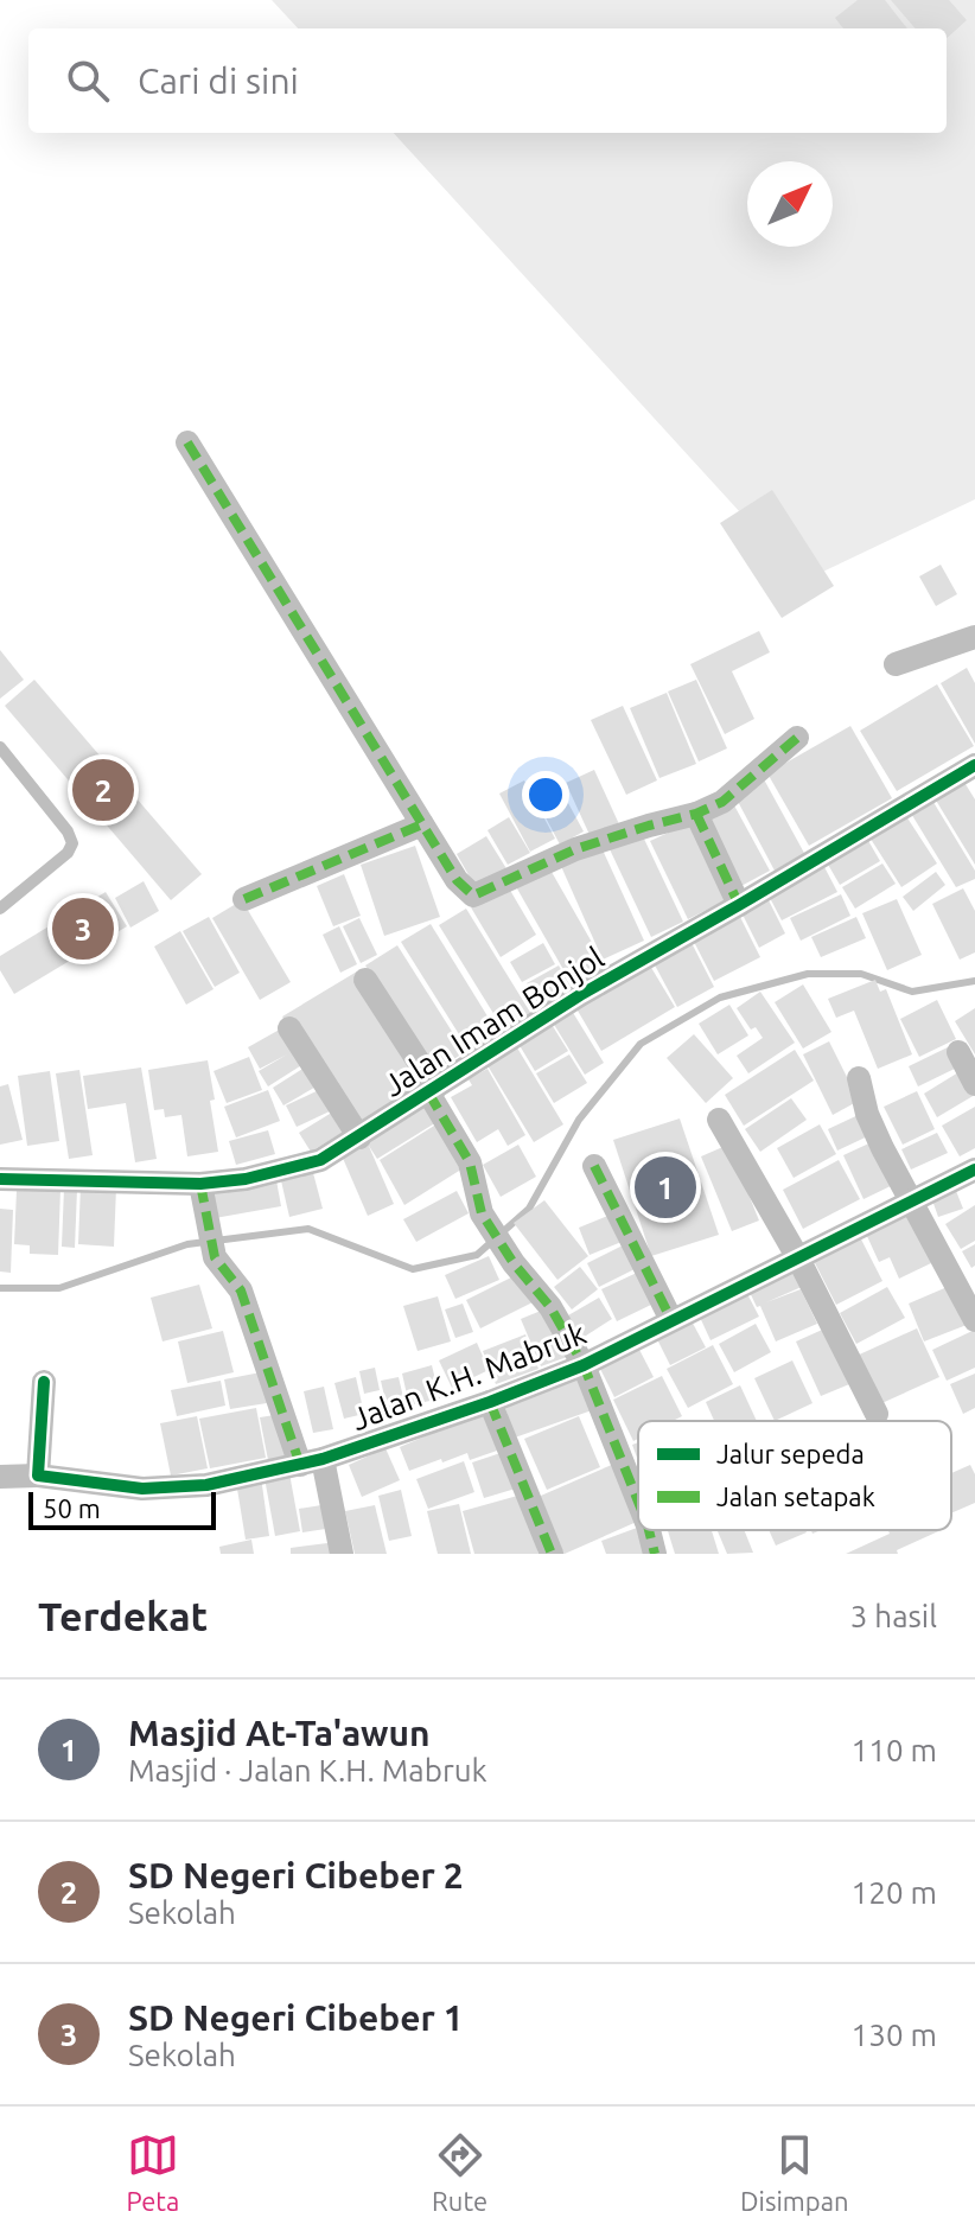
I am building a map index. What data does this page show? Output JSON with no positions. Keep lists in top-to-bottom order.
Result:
{
  "streets": {
    "street": ["Jalan Imam Bonjol", "Jalan K.H. Mabruk"]
  },
  "legend": ["Jalur sepeda", "Jalan setapak"],
  "scale_bar": "50 m",
  "north": "top right",
  "page": {
    "search": "Cari di sini",
    "pins": ["2", "3", "1"],
    "scale": "50 m",
    "heading": ["Terdekat", "3 hasil"],
    "list": [
      {
        "mark": "1",
        "name": "Masjid At-Ta'awun",
        "note": "Masjid · Jalan K.H. Mabruk",
        "value": "110 m"
      },
      {
        "mark": "2",
        "name": "SD Negeri Cibeber 2",
        "note": "Sekolah",
        "value": "120 m"
      },
      {
        "mark": "3",
        "name": "SD Negeri Cibeber 1",
        "note": "Sekolah",
        "value": "130 m"
      }
    ],
    "nav": ["Peta", "Rute", "Disimpan"]
  }
}
